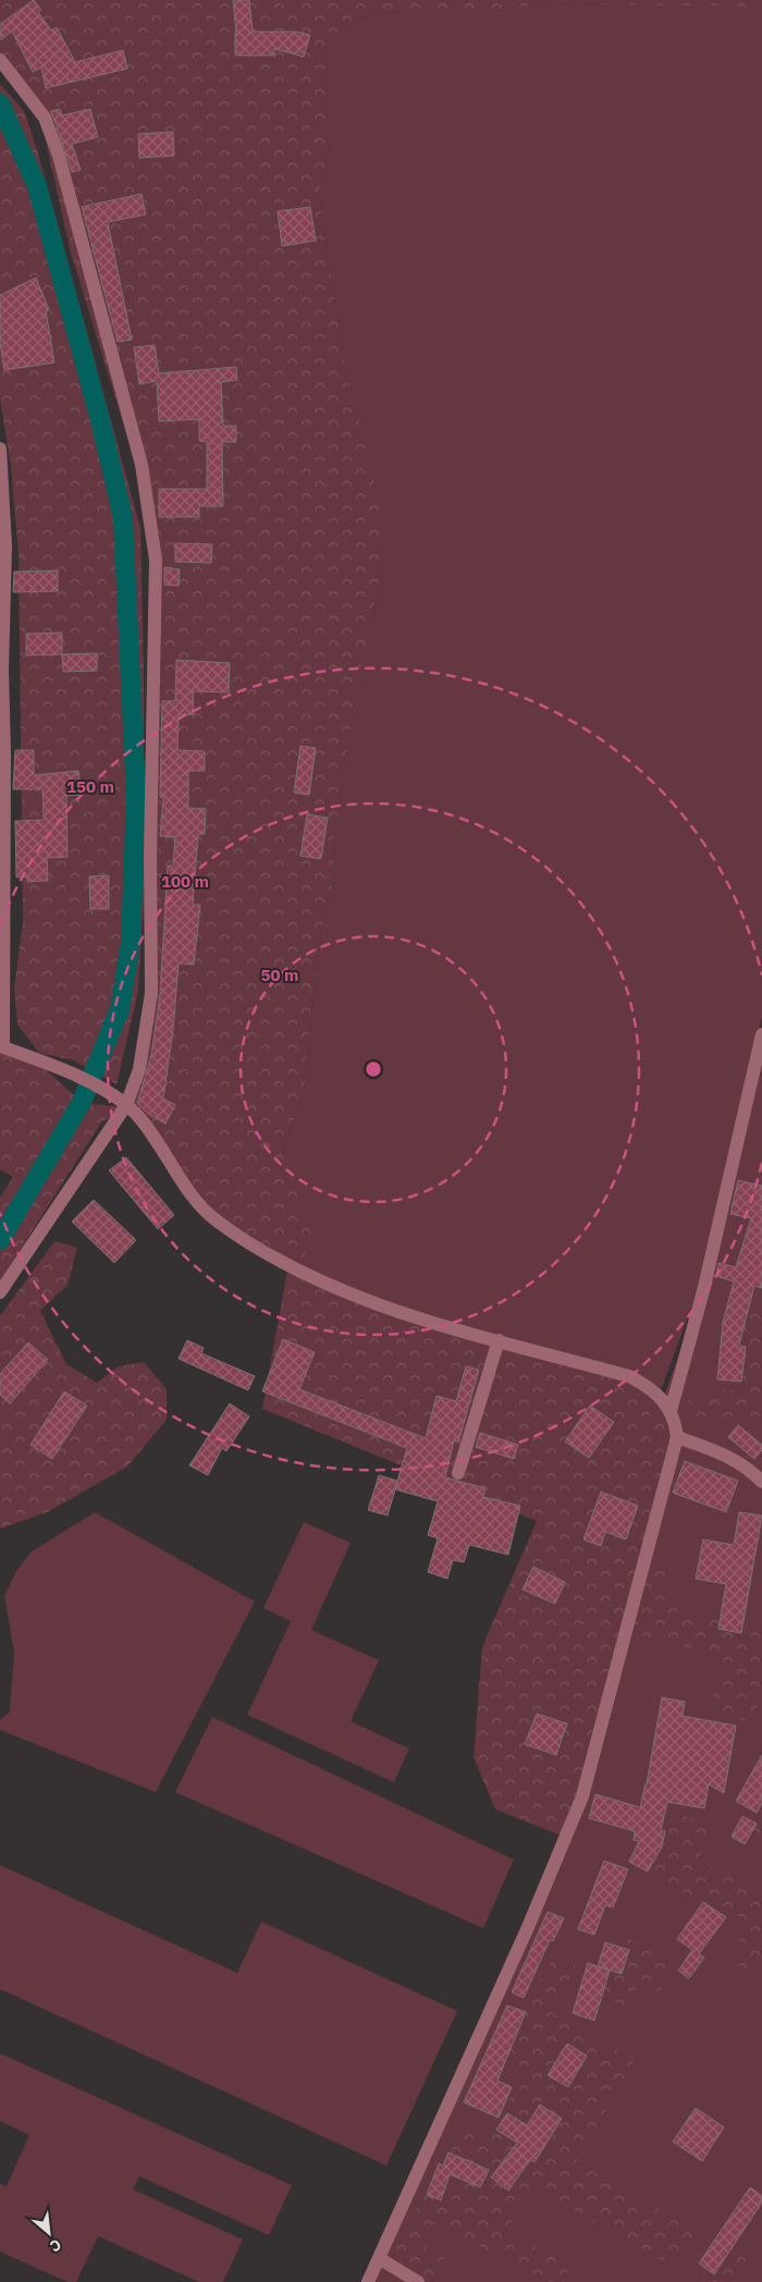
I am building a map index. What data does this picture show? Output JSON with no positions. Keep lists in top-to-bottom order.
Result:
{
  "north": "bottom right",
  "rings": ["150 m", "100 m", "50 m"]
}
